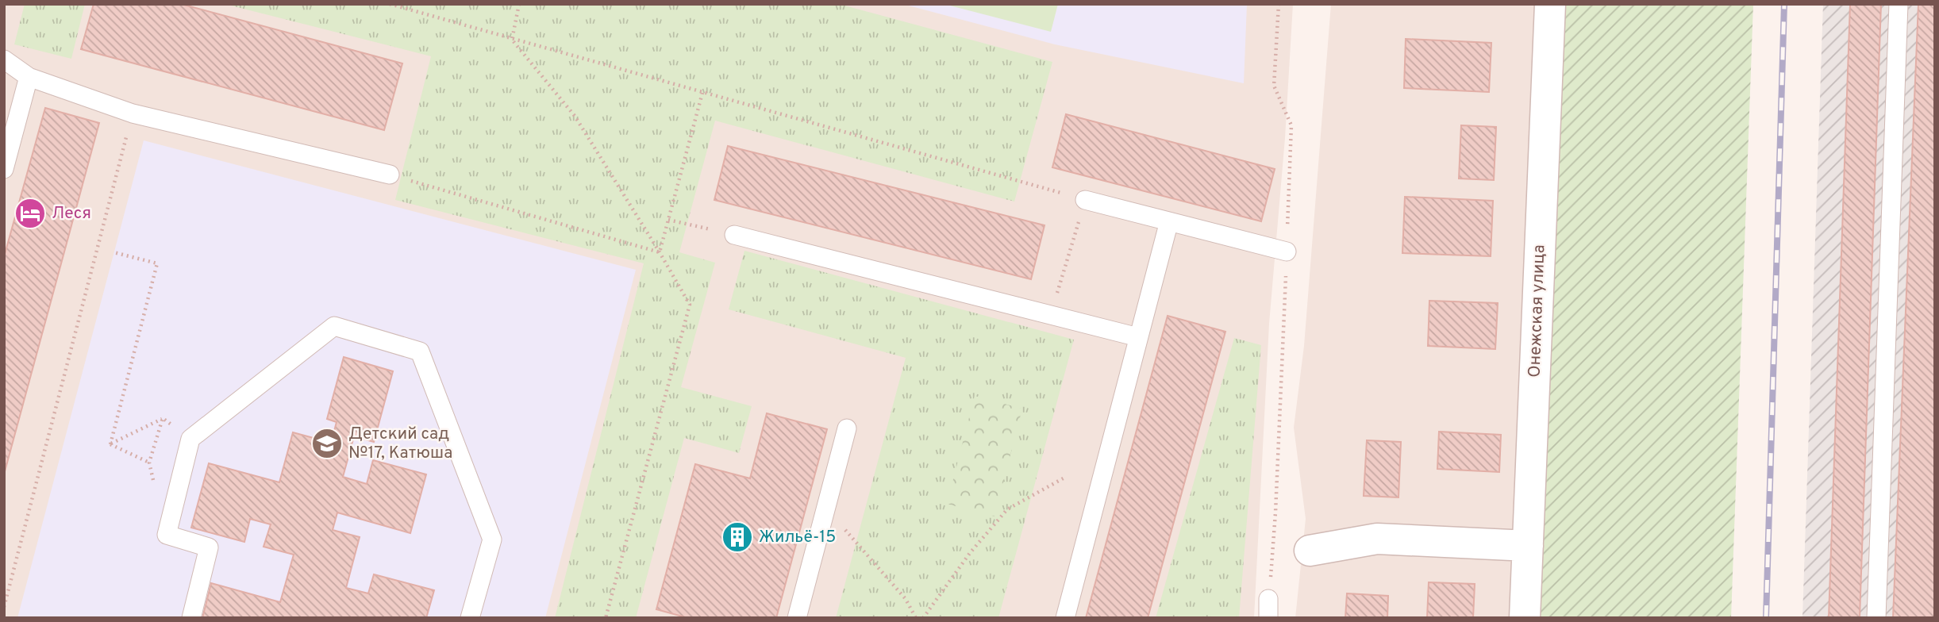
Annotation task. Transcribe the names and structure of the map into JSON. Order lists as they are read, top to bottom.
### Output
{
  "streets": {
    "street": ["Онежская улица"]
  },
  "places": {
    "hotel": ["Леся"],
    "school or university": ["Детский сад №17, Катюша"],
    "building": ["Жильё-15"]
  }
}
